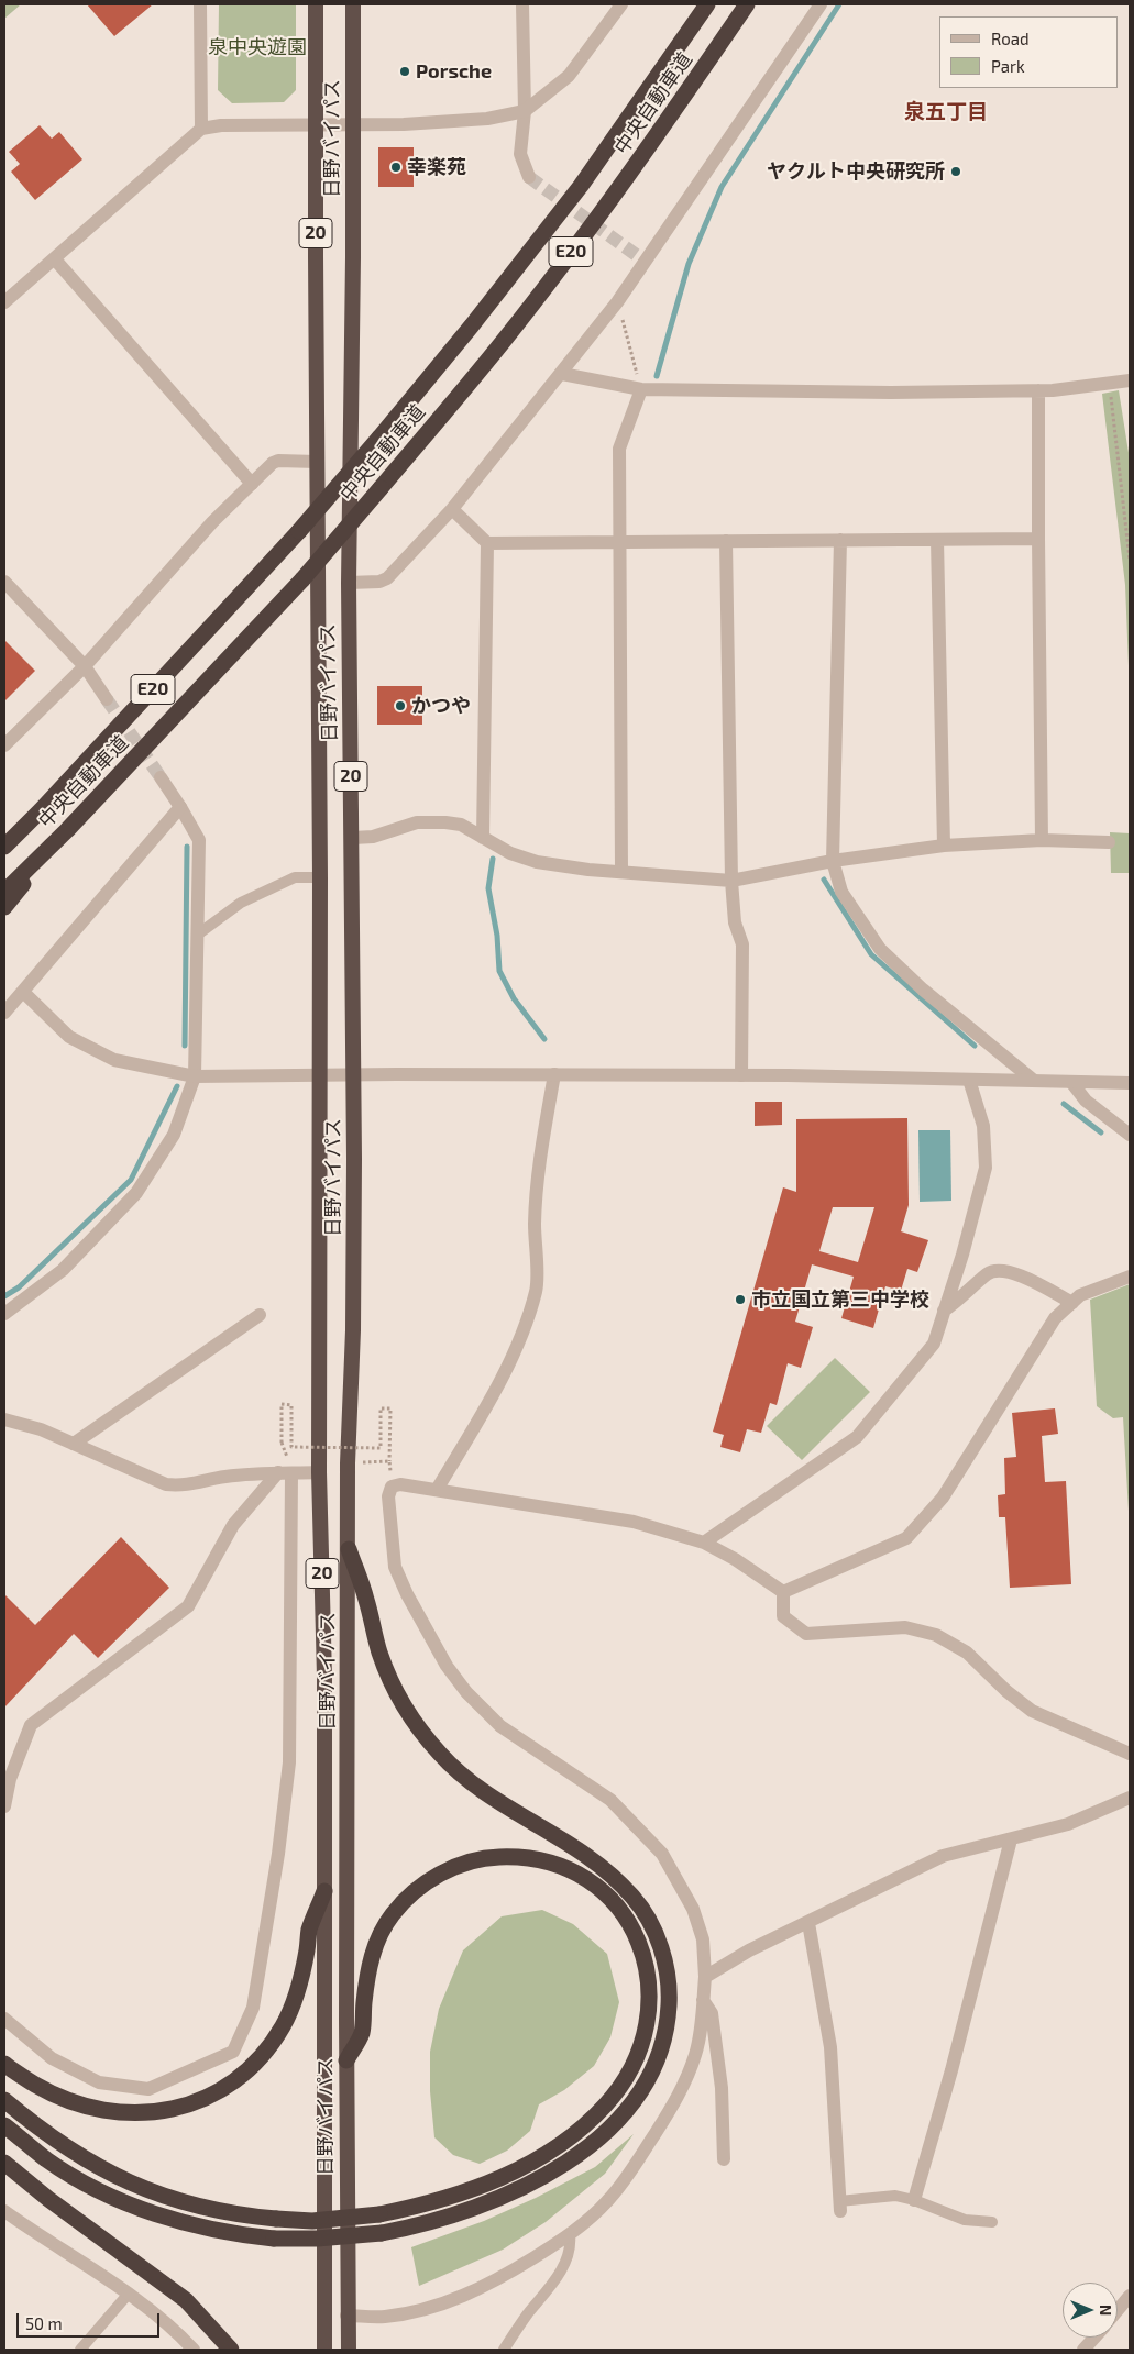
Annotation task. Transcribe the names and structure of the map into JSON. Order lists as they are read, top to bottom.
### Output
{
  "streets": {
    "highway": [
      "中央自動車道",
      "日野バイパス",
      "20",
      "E20"
    ]
  },
  "districts": ["泉五丁目"],
  "parks": ["泉中央遊園"],
  "places": [
    "Porsche",
    "幸楽苑",
    "ヤクルト中央研究所",
    "かつや",
    "市立国立第三中学校"
  ],
  "legend": ["Road", "Park"],
  "scale_bar": "50 m",
  "north": "right"
}
